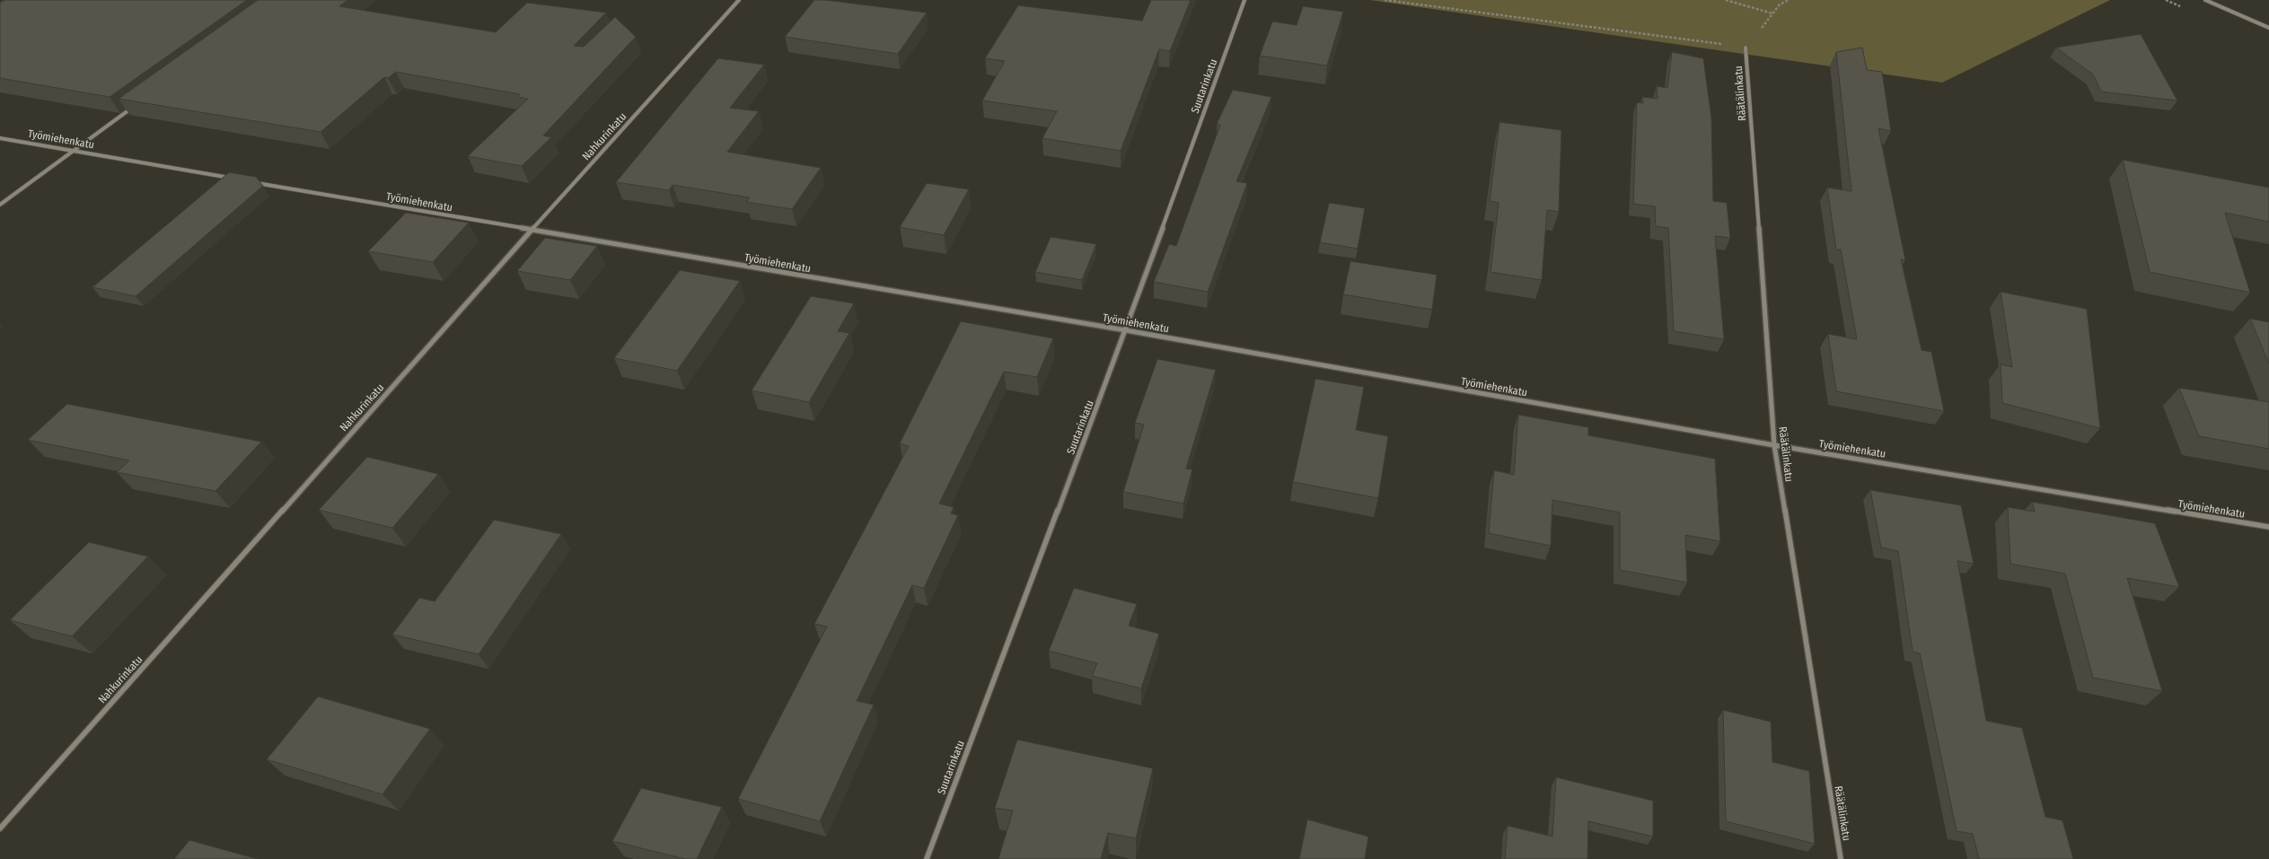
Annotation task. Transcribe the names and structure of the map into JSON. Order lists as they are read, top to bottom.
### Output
{
  "streets": {
    "street": [
      "Suutarinkatu",
      "Räätälinkatu",
      "Nahkurinkatu",
      "Työmiehenkatu"
    ]
  },
  "crossings": [
    ["Suutarinkatu", "Työmiehenkatu"],
    ["Räätälinkatu", "Työmiehenkatu"],
    ["Nahkurinkatu", "Työmiehenkatu"]
  ]
}
